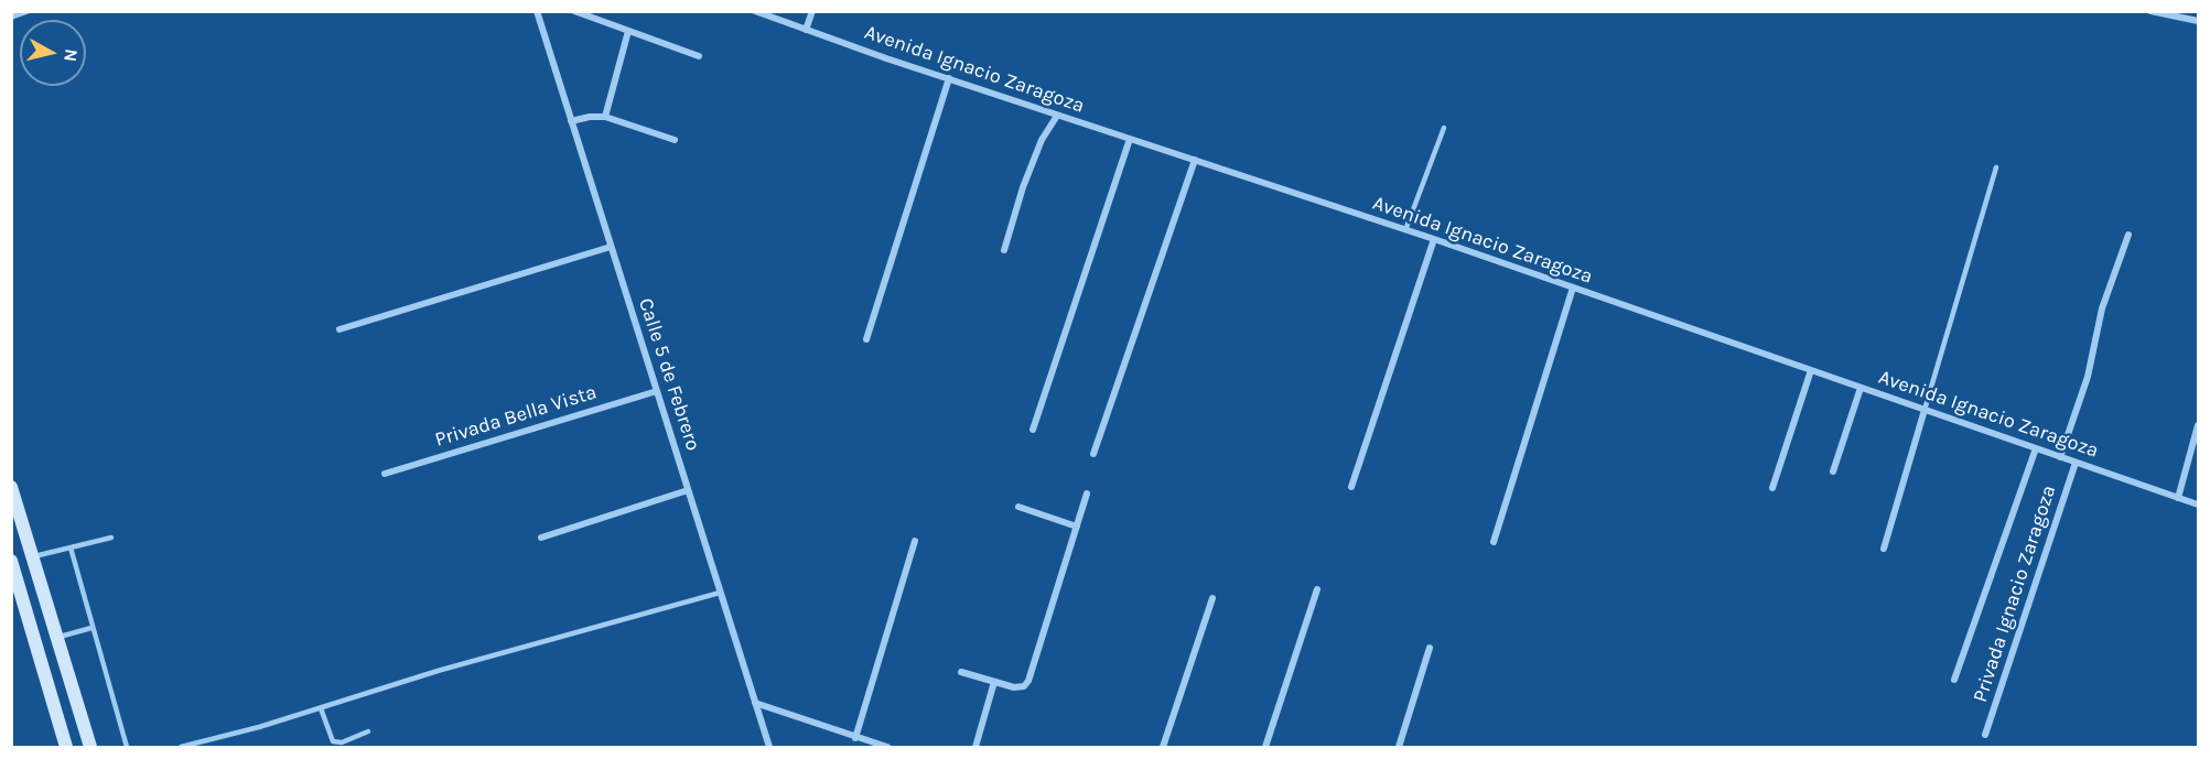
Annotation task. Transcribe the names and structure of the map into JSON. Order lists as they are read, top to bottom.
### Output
{
  "streets": {
    "street": [
      "Avenida Ignacio Zaragoza",
      "Calle 5 de Febrero",
      "Privada Bella Vista",
      "Privada Ignacio Zaragoza"
    ]
  },
  "crossings": [
    ["Avenida Ignacio Zaragoza", "Privada Ignacio Zaragoza"],
    ["Calle 5 de Febrero", "Privada Bella Vista"]
  ],
  "north": "right"
}
